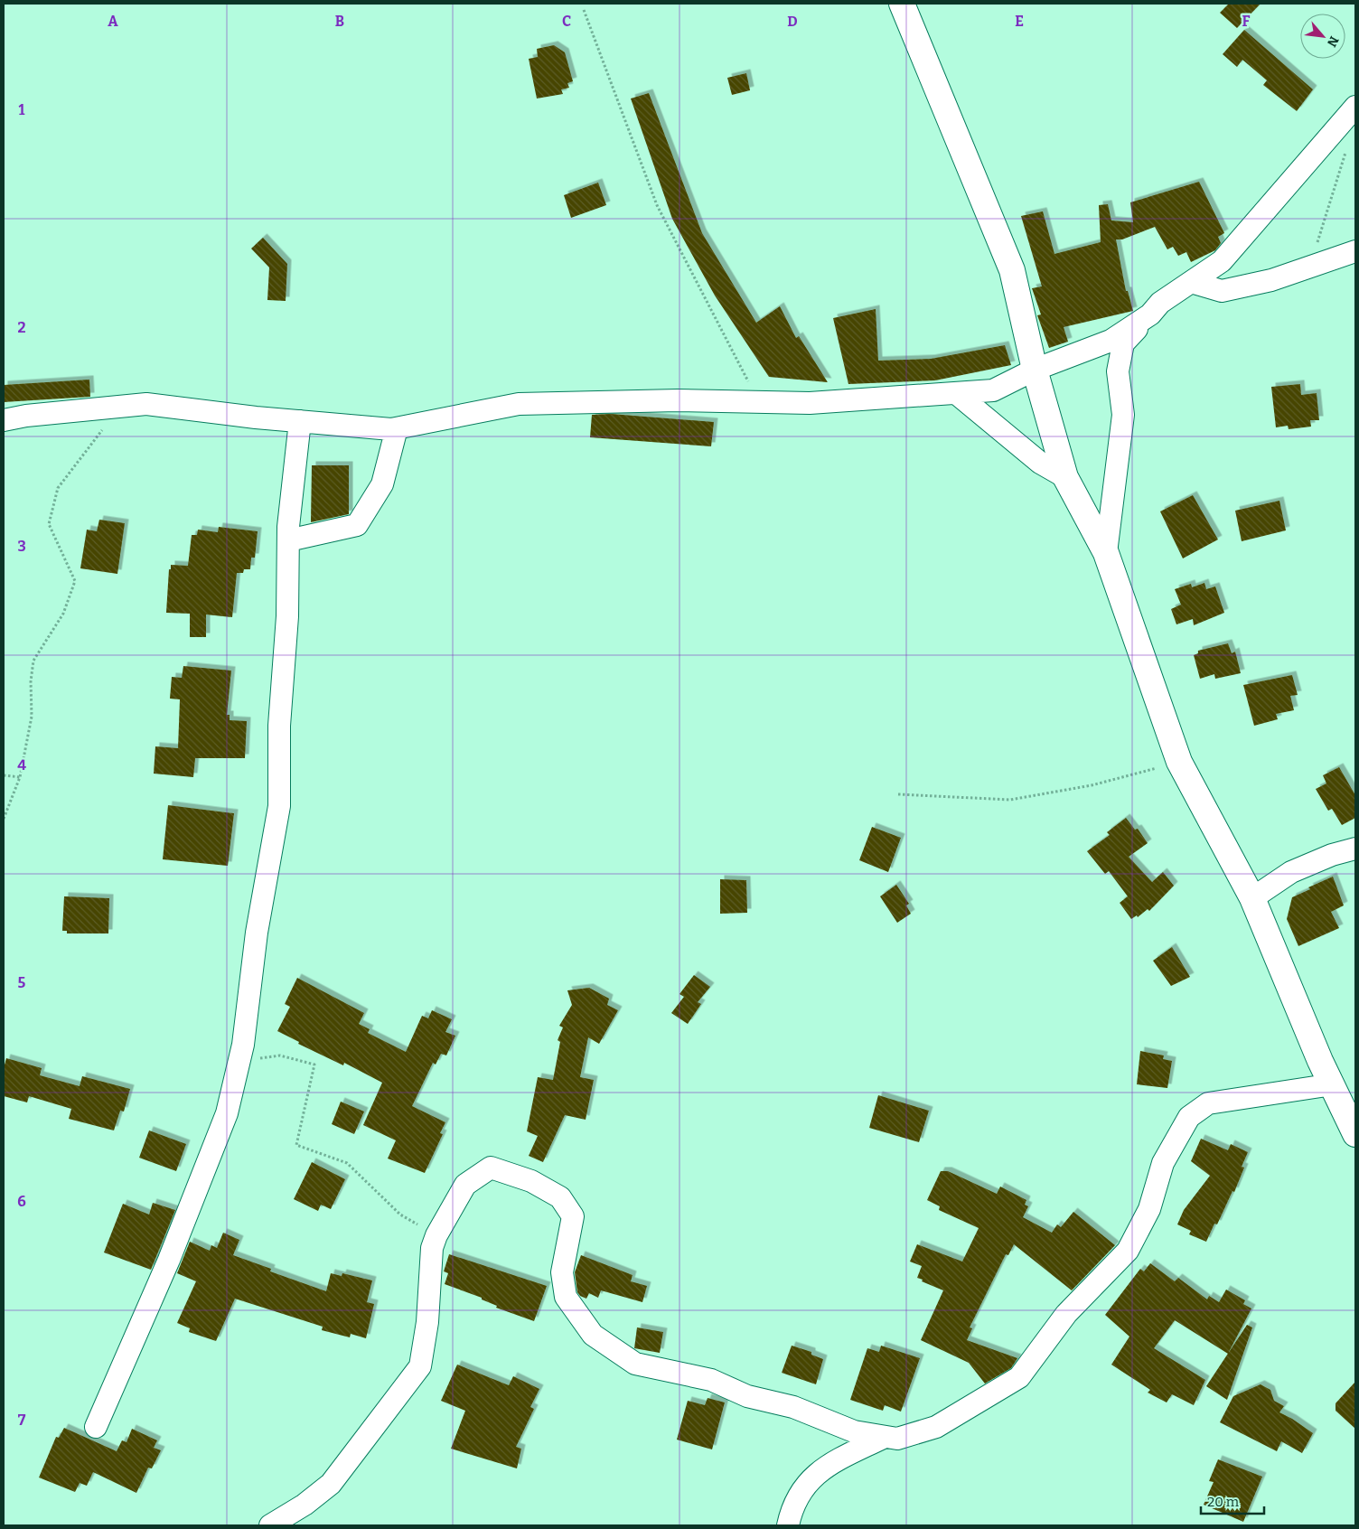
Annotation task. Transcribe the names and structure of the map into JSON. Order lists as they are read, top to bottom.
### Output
{
  "scale_bar": "20 m",
  "north": "bottom right",
  "grid": {
    "columns": [
      "A",
      "B",
      "C",
      "D",
      "E",
      "F"
    ],
    "rows": [
      "1",
      "2",
      "3",
      "4",
      "5",
      "6",
      "7"
    ]
  }
}
